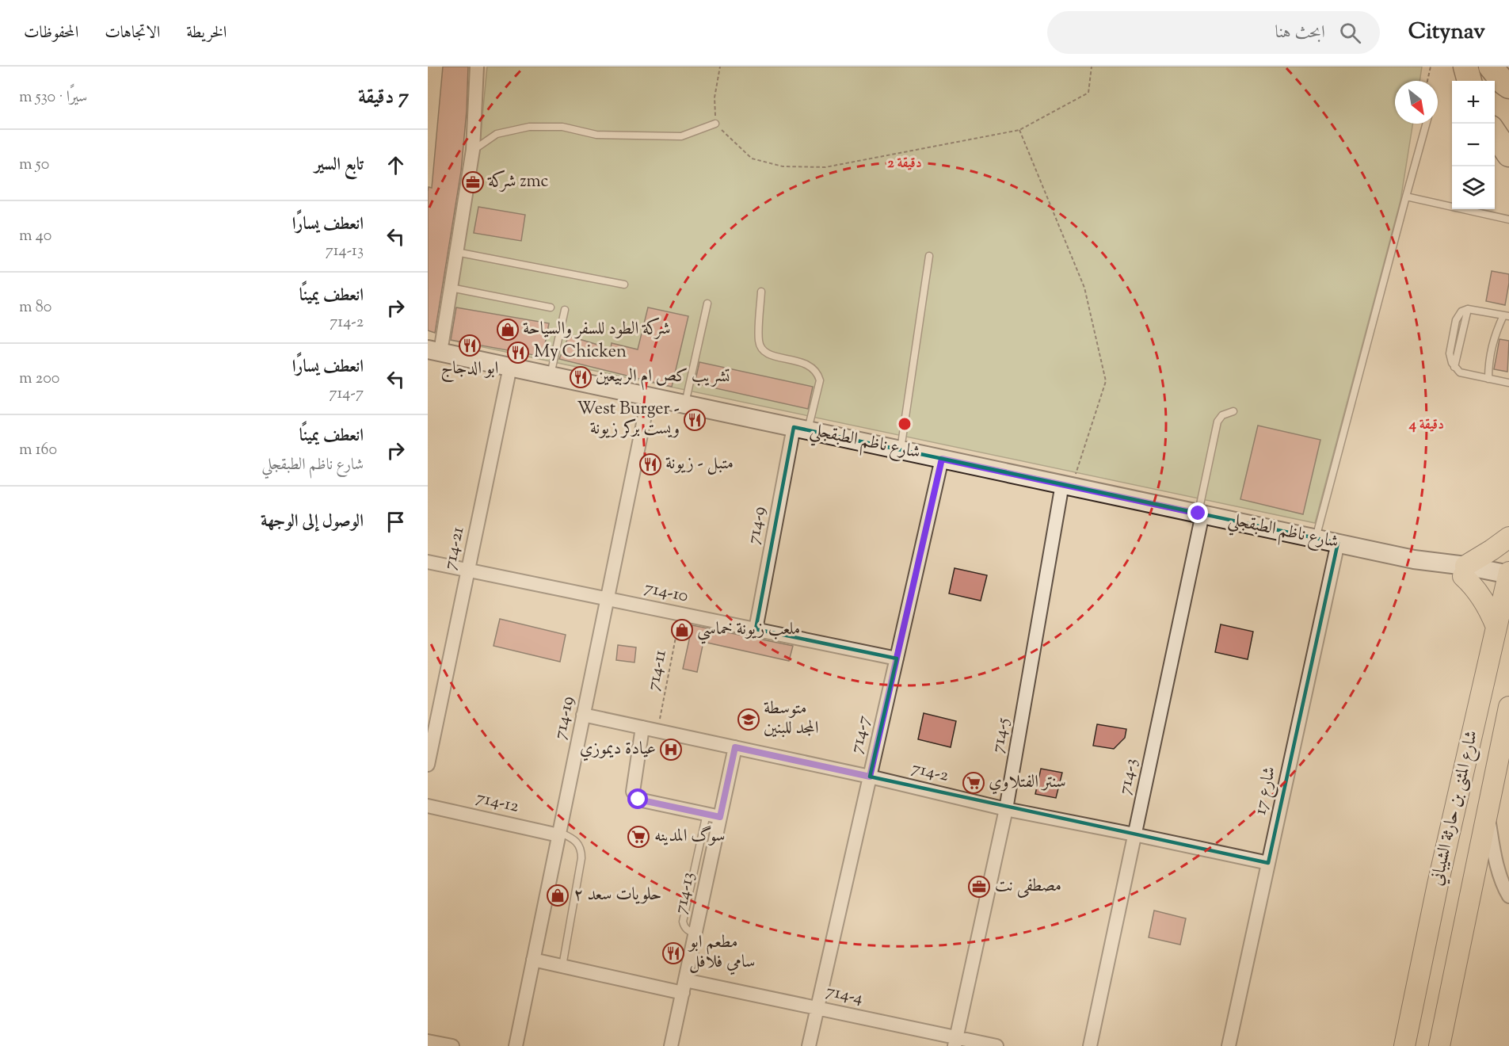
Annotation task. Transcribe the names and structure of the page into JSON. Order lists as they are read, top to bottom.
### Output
{
  "streets": {
    "main road": ["شارع ناظم الطبقجلي", "شارع المثنى بن حارثة الشيباني"],
    "street": [
      "714-9",
      "714-21",
      "714-10",
      "714-19",
      "714-7",
      "714-5",
      "714-2",
      "714-3",
      "شارع 17",
      "714-12",
      "714-13",
      "714-4"
    ],
    "path": ["714-11"]
  },
  "crossings": [
    ["شارع ناظم الطبقجلي", "714-9"],
    ["شارع ناظم الطبقجلي", "714-21"],
    ["شارع ناظم الطبقجلي", "714-19"],
    ["شارع ناظم الطبقجلي", "714-7"],
    ["شارع ناظم الطبقجلي", "714-5"],
    ["شارع ناظم الطبقجلي", "714-3"],
    ["شارع ناظم الطبقجلي", "شارع 17"],
    ["شارع ناظم الطبقجلي", "شارع المثنى بن حارثة الشيباني"],
    ["714-9", "714-10"],
    ["714-21", "714-10"],
    ["714-10", "714-11"],
    ["714-10", "714-19"],
    ["714-10", "714-7"],
    ["714-11", "714-2"],
    ["714-19", "714-2"],
    ["714-19", "714-12"],
    ["714-19", "714-4"],
    ["714-7", "714-2"],
    ["714-7", "714-4"],
    ["714-5", "714-2"],
    ["714-5", "714-4"],
    ["714-2", "714-3"],
    ["714-2", "شارع 17"],
    ["714-2", "714-13"],
    ["714-13", "714-4"]
  ],
  "places": {
    "office": ["شركة zmc", "مصطفى نت"],
    "shop": ["شركة الطود للسفر والسياحة", "ملعب زيونة خماسي", "حلويات سعد ٢"],
    "restaurant": [
      "ابو الدجاج",
      "My Chicken",
      "تشريب كص ام الربيعين",
      "West Burger - ويست بركر زيونة",
      "متبل - زيونة",
      "مطعم ابو سامي فلافل"
    ],
    "school or university": ["متوسطة المجد للبنين"],
    "hospital": ["عيادة ديموزي"],
    "supermarket": ["سنتر الفتلاوي", "سوگ المدينه"]
  },
  "north": "bottom right",
  "page": {
    "header": "Citynav",
    "search": "ابحث هنا",
    "nav": ["الخريطة", "الاتجاهات", "المحفوظات"],
    "heading": ["7 دقيقة", "سيرًا · 530 m"],
    "map_buttons": ["+", "−"],
    "list": [
      ["تابع السير", "50 m"],
      ["انعطف يسارًا", "714-13", "40 m"],
      ["انعطف يمينًا", "714-2", "80 m"],
      ["انعطف يسارًا", "714-7", "200 m"],
      ["انعطف يمينًا", "شارع ناظم الطبقجلي", "160 m"],
      "الوصول إلى الوجهة"
    ]
  },
  "rings": ["2 دقيقة", "4 دقيقة"]
}
